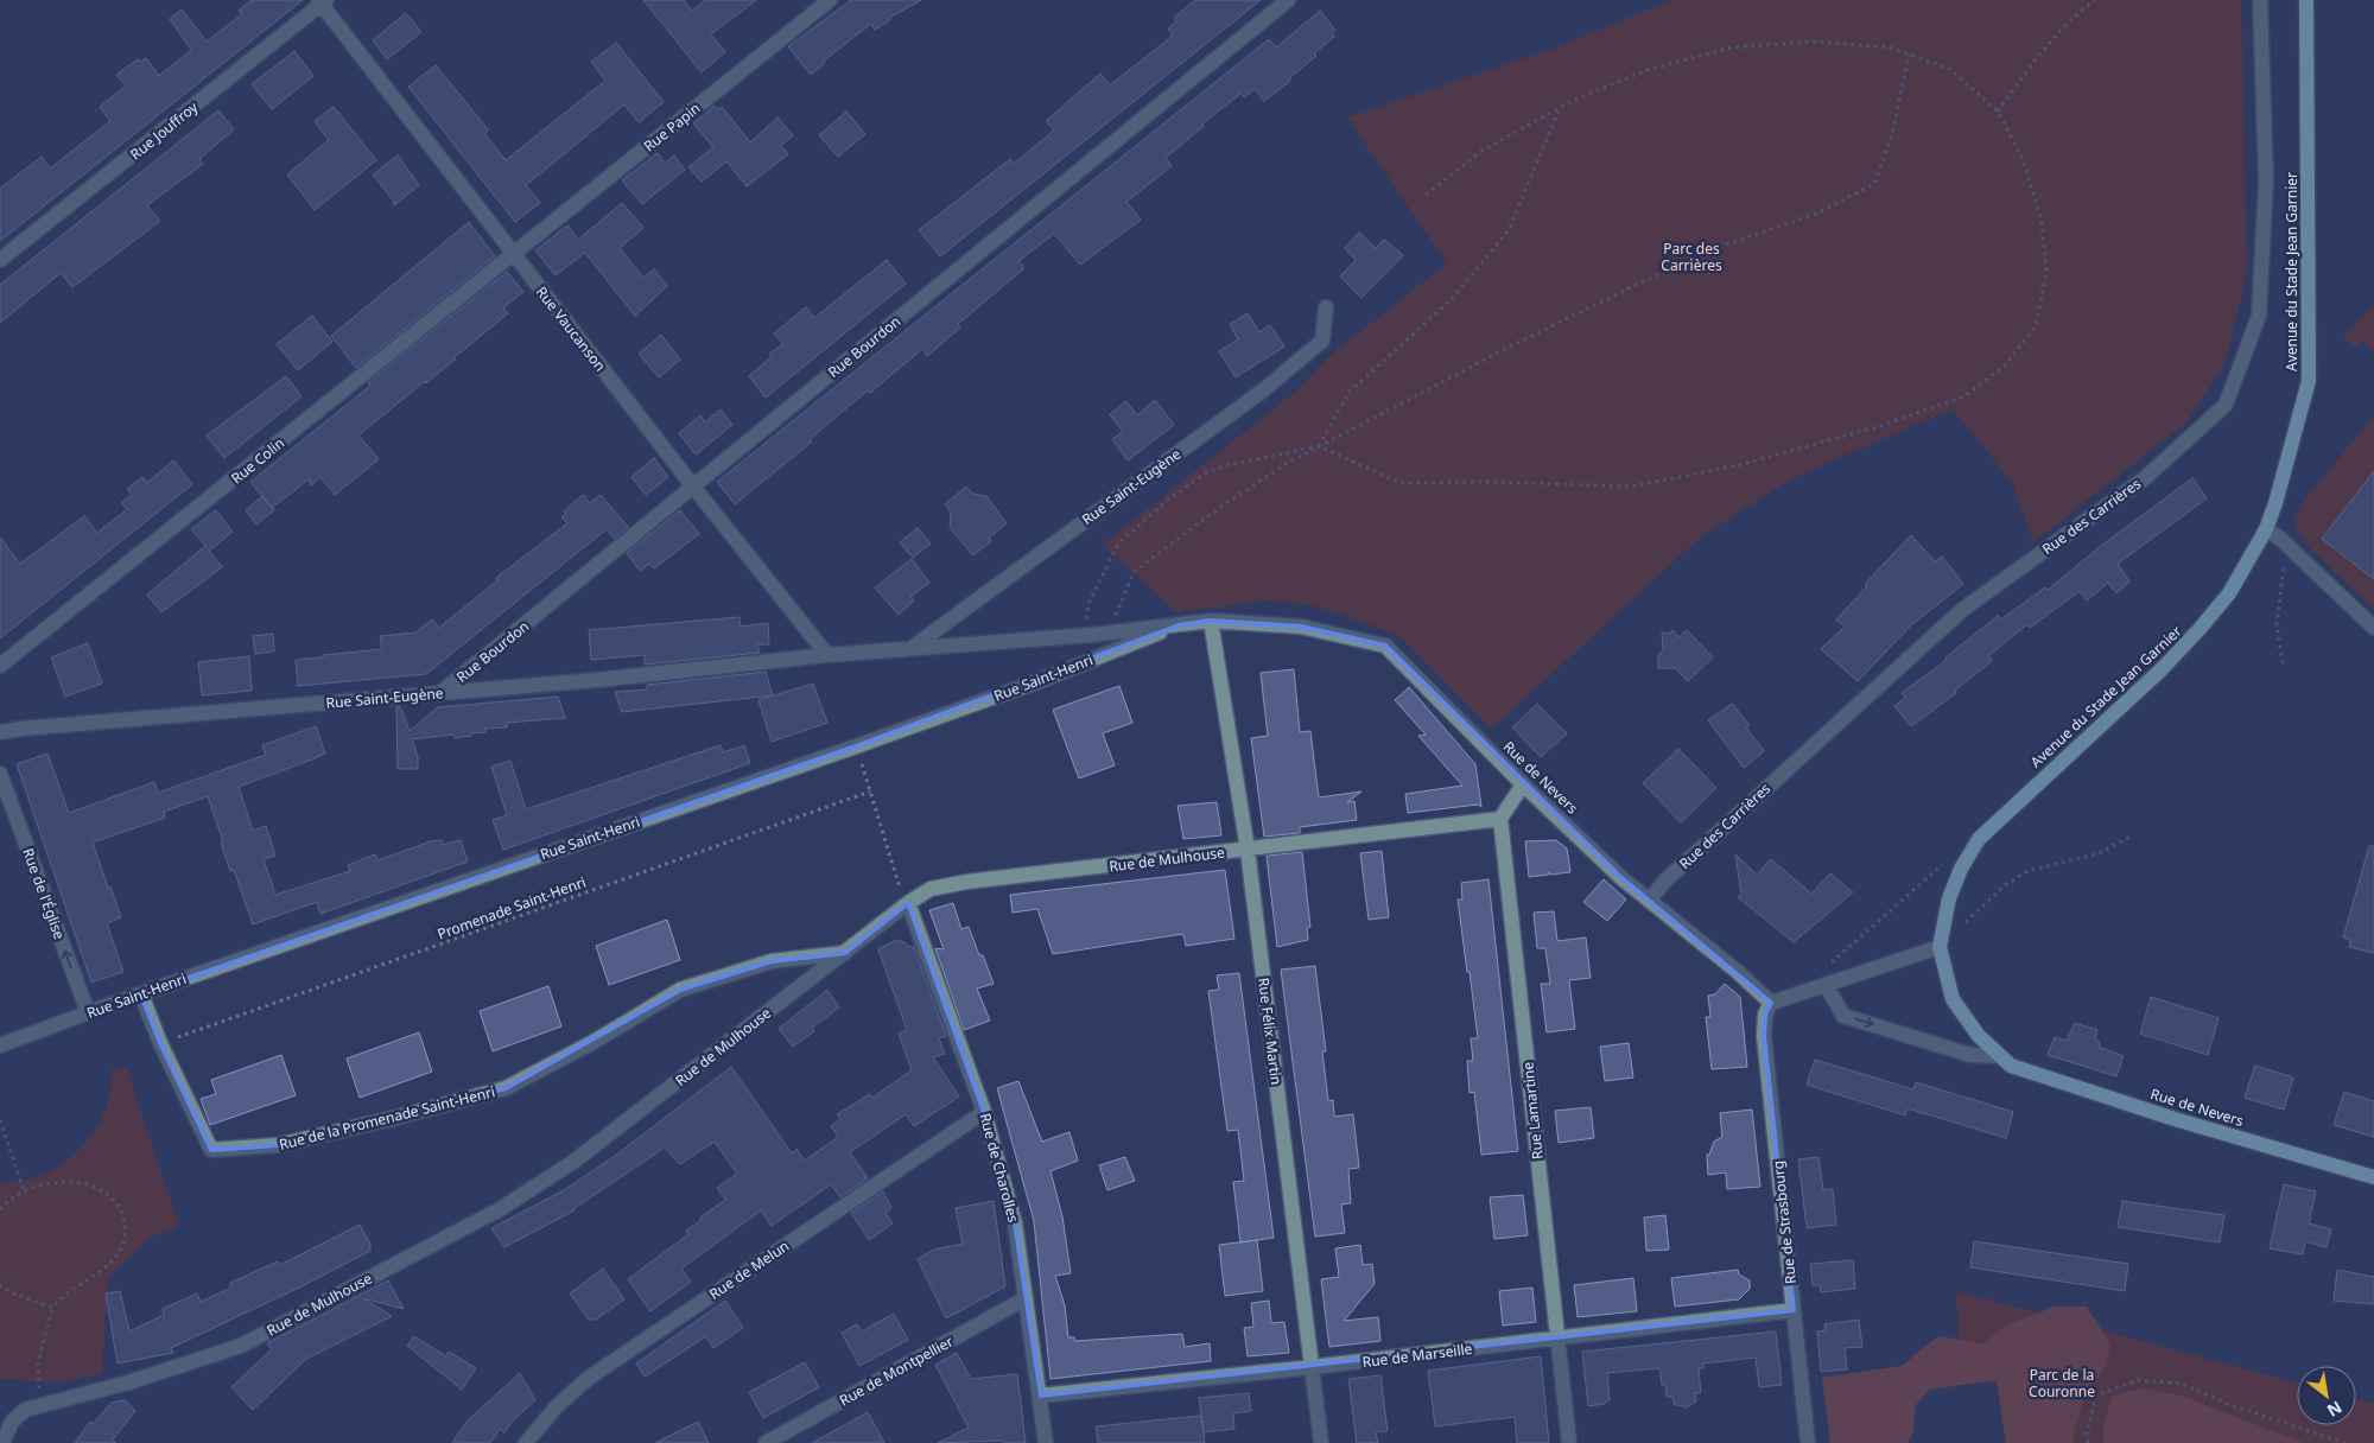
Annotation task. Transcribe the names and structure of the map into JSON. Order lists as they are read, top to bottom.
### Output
{
  "streets": {
    "main road": ["Avenue du Stade Jean Garnier", "Rue de Nevers"],
    "street": [
      "Rue Papin",
      "Rue Jouffroy",
      "Rue Vaucanson",
      "Rue Bourdon",
      "Rue Colin",
      "Rue Saint-Eugène",
      "Rue des Carrières",
      "Rue Saint-Henri",
      "Rue de Mulhouse",
      "Rue de l'Église",
      "Rue Félix Martin",
      "Rue Lamartine",
      "Rue de la Promenade Saint-Henri",
      "Rue de Charolles",
      "Rue de Strasbourg",
      "Rue de Melun",
      "Rue de Marseille",
      "Rue de Montpellier"
    ],
    "path": ["Promenade Saint-Henri"]
  },
  "crossings": [
    ["Rue Papin", "Rue Vaucanson"],
    ["Rue Papin", "Rue Colin"],
    ["Rue Jouffroy", "Rue Vaucanson"],
    ["Avenue du Stade Jean Garnier", "Rue de Nevers"],
    ["Rue Vaucanson", "Rue Bourdon"],
    ["Rue Vaucanson", "Rue Colin"],
    ["Rue Vaucanson", "Rue Saint-Eugène"],
    ["Rue Bourdon", "Rue Saint-Eugène"],
    ["Rue Saint-Eugène", "Rue Saint-Henri"],
    ["Rue Saint-Eugène", "Rue de Nevers"],
    ["Rue Saint-Eugène", "Rue Félix Martin"],
    ["Rue des Carrières", "Rue de Nevers"],
    ["Rue Saint-Henri", "Rue de l'Église"],
    ["Rue Saint-Henri", "Rue de la Promenade Saint-Henri"],
    ["Rue de Nevers", "Rue Félix Martin"],
    ["Rue de Nevers", "Rue de Strasbourg"],
    ["Rue de Mulhouse", "Rue Félix Martin"],
    ["Rue de Mulhouse", "Rue Lamartine"],
    ["Rue de Mulhouse", "Rue de la Promenade Saint-Henri"],
    ["Rue de Mulhouse", "Rue de Charolles"],
    ["Promenade Saint-Henri", "Rue de la Promenade Saint-Henri"],
    ["Rue Félix Martin", "Rue de Marseille"],
    ["Rue Lamartine", "Rue de Marseille"],
    ["Rue de Charolles", "Rue de Melun"],
    ["Rue de Charolles", "Rue de Marseille"],
    ["Rue de Charolles", "Rue de Montpellier"],
    ["Rue de Strasbourg", "Rue de Marseille"]
  ],
  "one_way": ["Rue de l'Église"],
  "parks": ["Parc des Carrières", "Parc de la Couronne"],
  "north": "bottom right"
}
